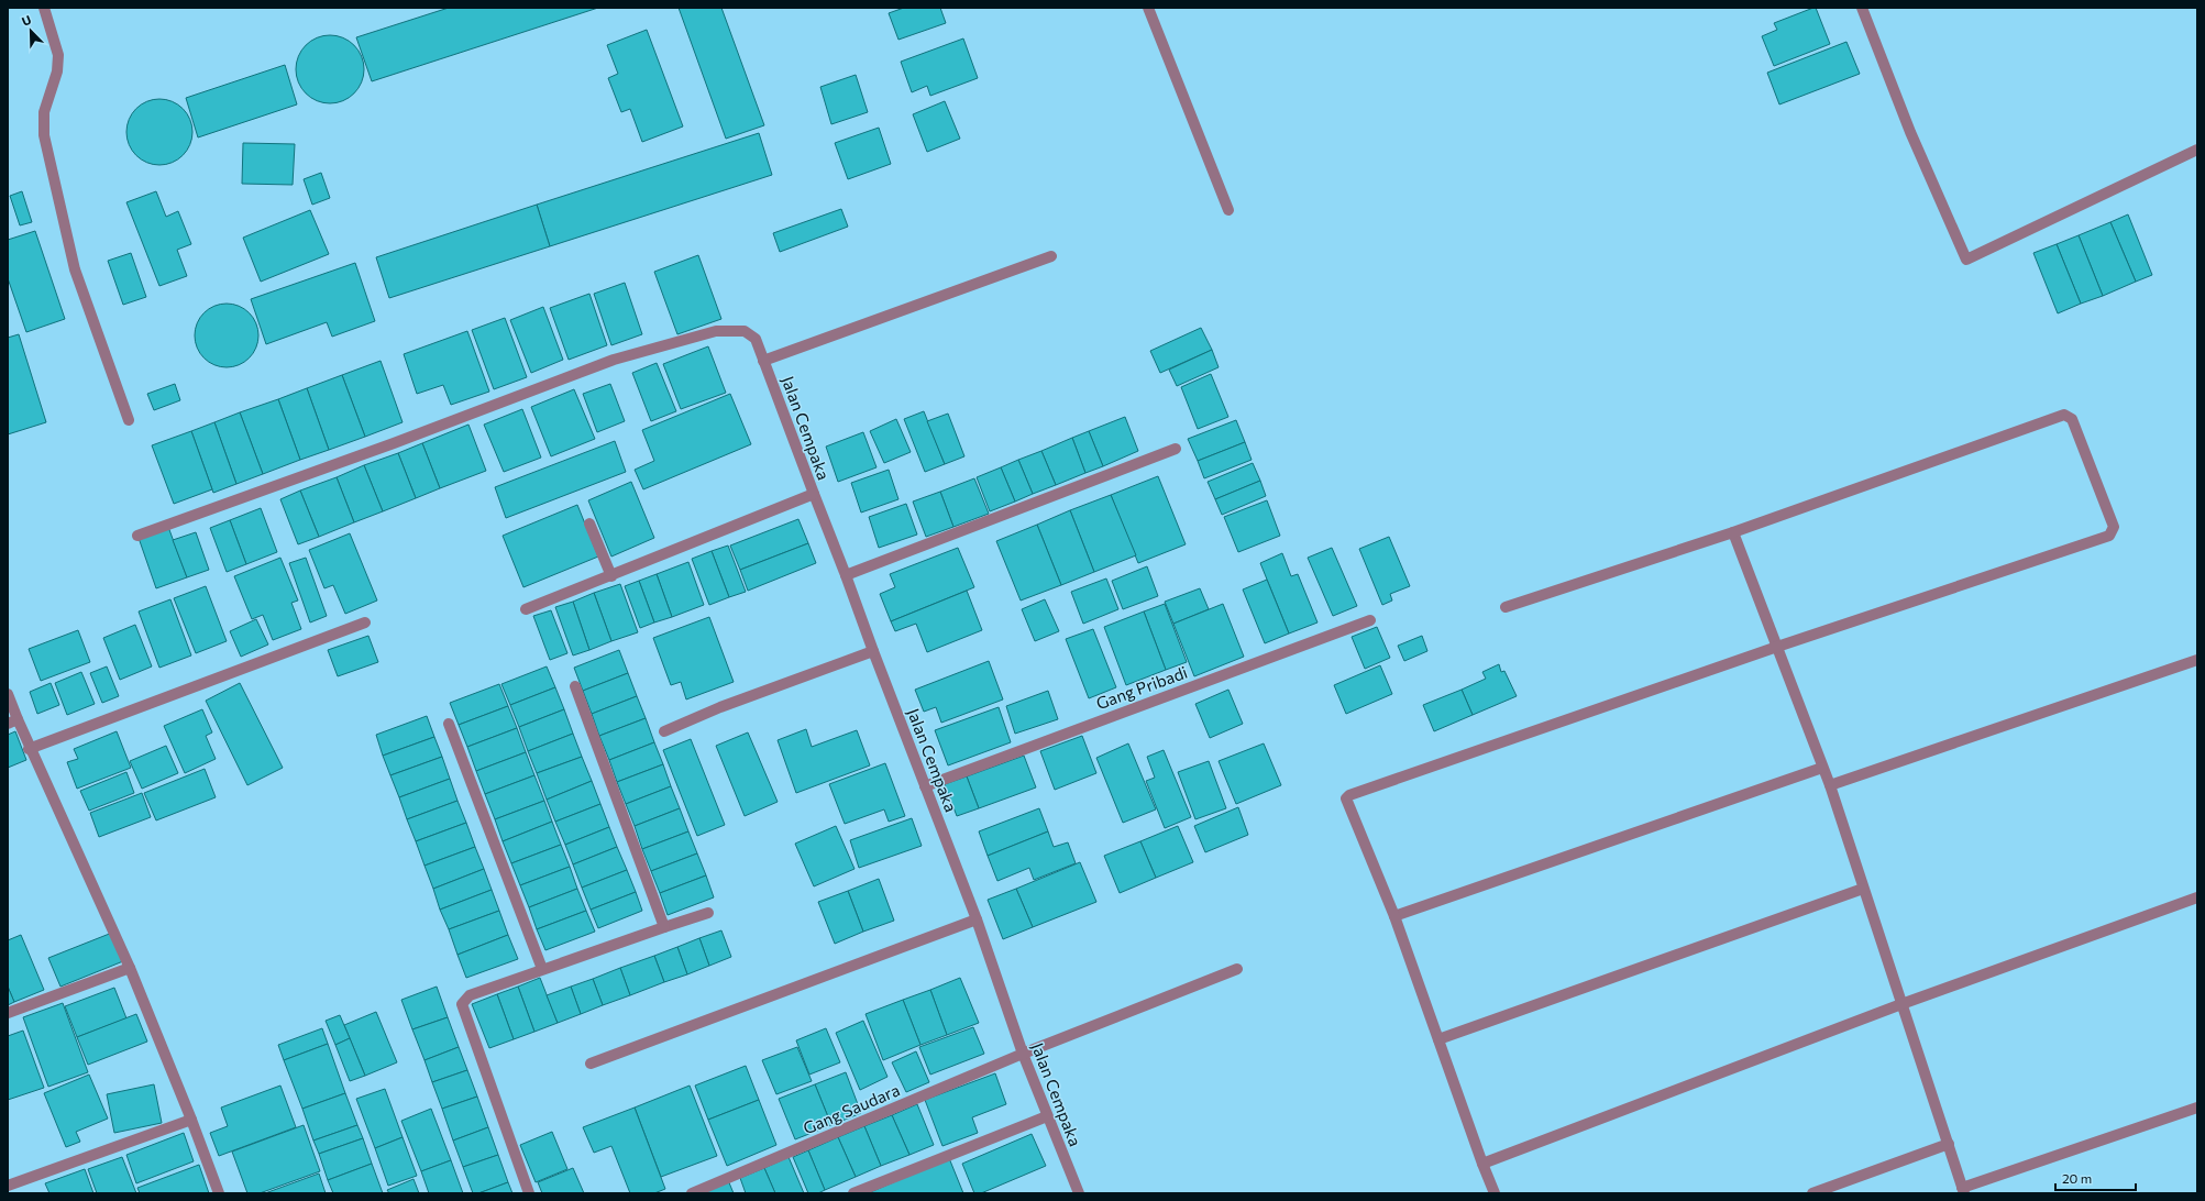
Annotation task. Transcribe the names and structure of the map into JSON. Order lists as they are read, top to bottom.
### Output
{
  "streets": {
    "street": ["Jalan Cempaka", "Gang Pribadi", "Gang Saudara"]
  },
  "crossings": [
    ["Jalan Cempaka", "Gang Pribadi"],
    ["Jalan Cempaka", "Gang Saudara"]
  ],
  "scale_bar": "20 m",
  "north": "top left"
}
